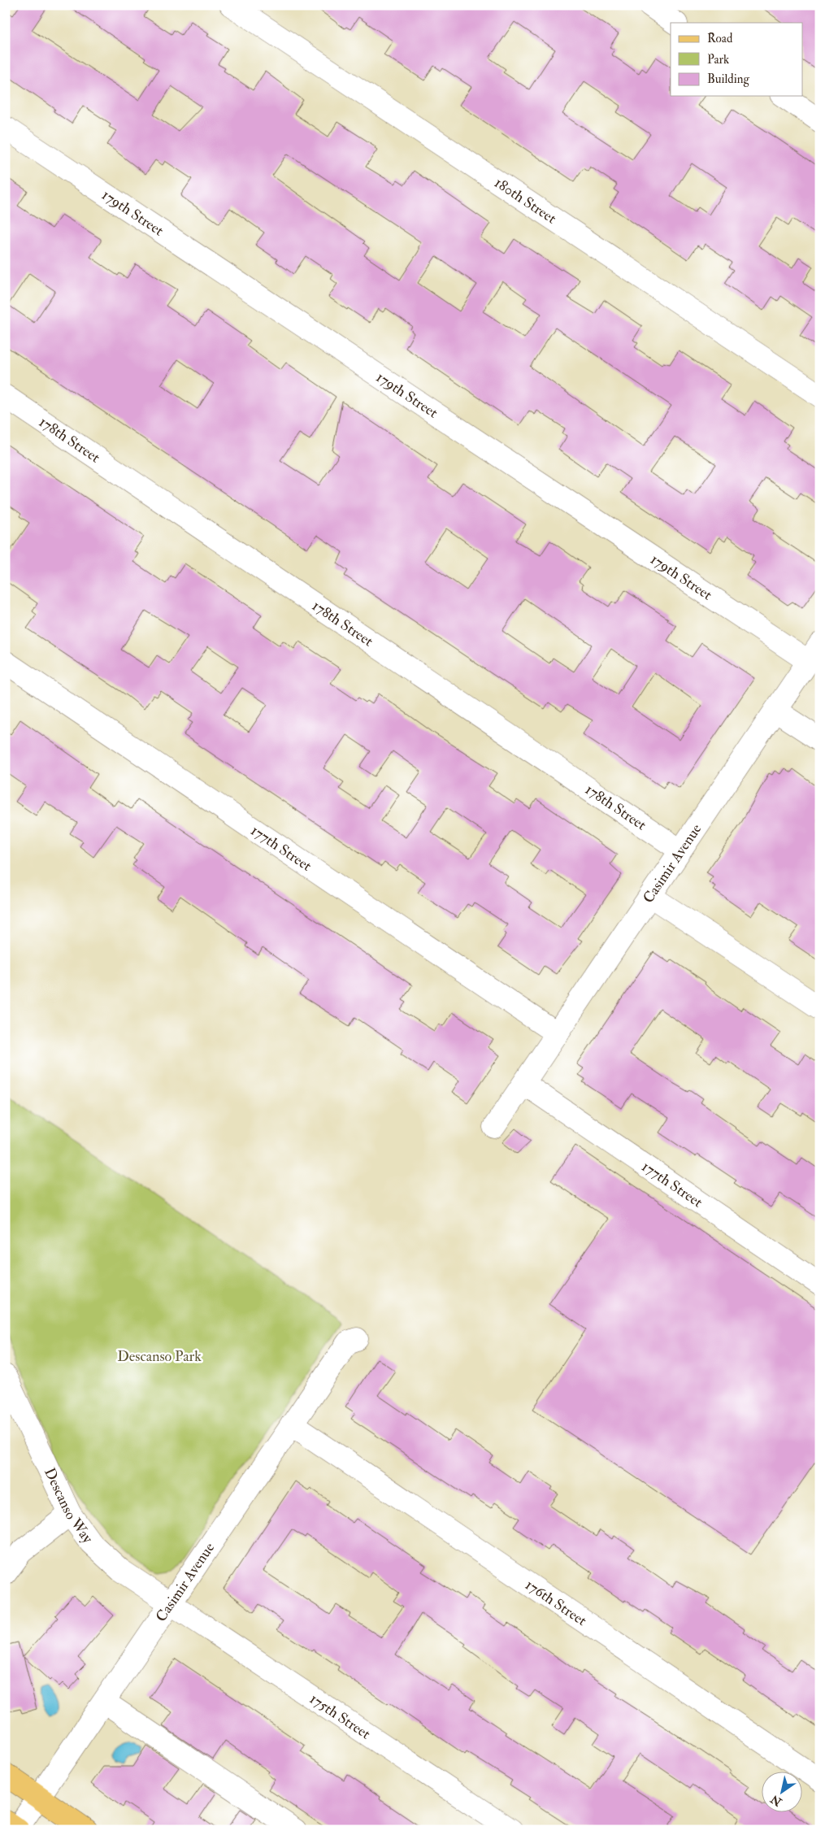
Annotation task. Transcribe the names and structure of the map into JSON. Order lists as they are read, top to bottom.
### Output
{
  "streets": {
    "street": [
      "180th Street",
      "179th Street",
      "178th Street",
      "177th Street",
      "Casimir Avenue",
      "Descanso Way",
      "176th Street",
      "175th Street"
    ]
  },
  "crossings": [
    ["179th Street", "Casimir Avenue"],
    ["178th Street", "Casimir Avenue"],
    ["177th Street", "Casimir Avenue"],
    ["Casimir Avenue", "Descanso Way"],
    ["Casimir Avenue", "176th Street"],
    ["Casimir Avenue", "175th Street"],
    ["Descanso Way", "175th Street"]
  ],
  "parks": ["Descanso Park"],
  "legend": ["Road", "Park", "Building"],
  "north": "bottom left"
}
